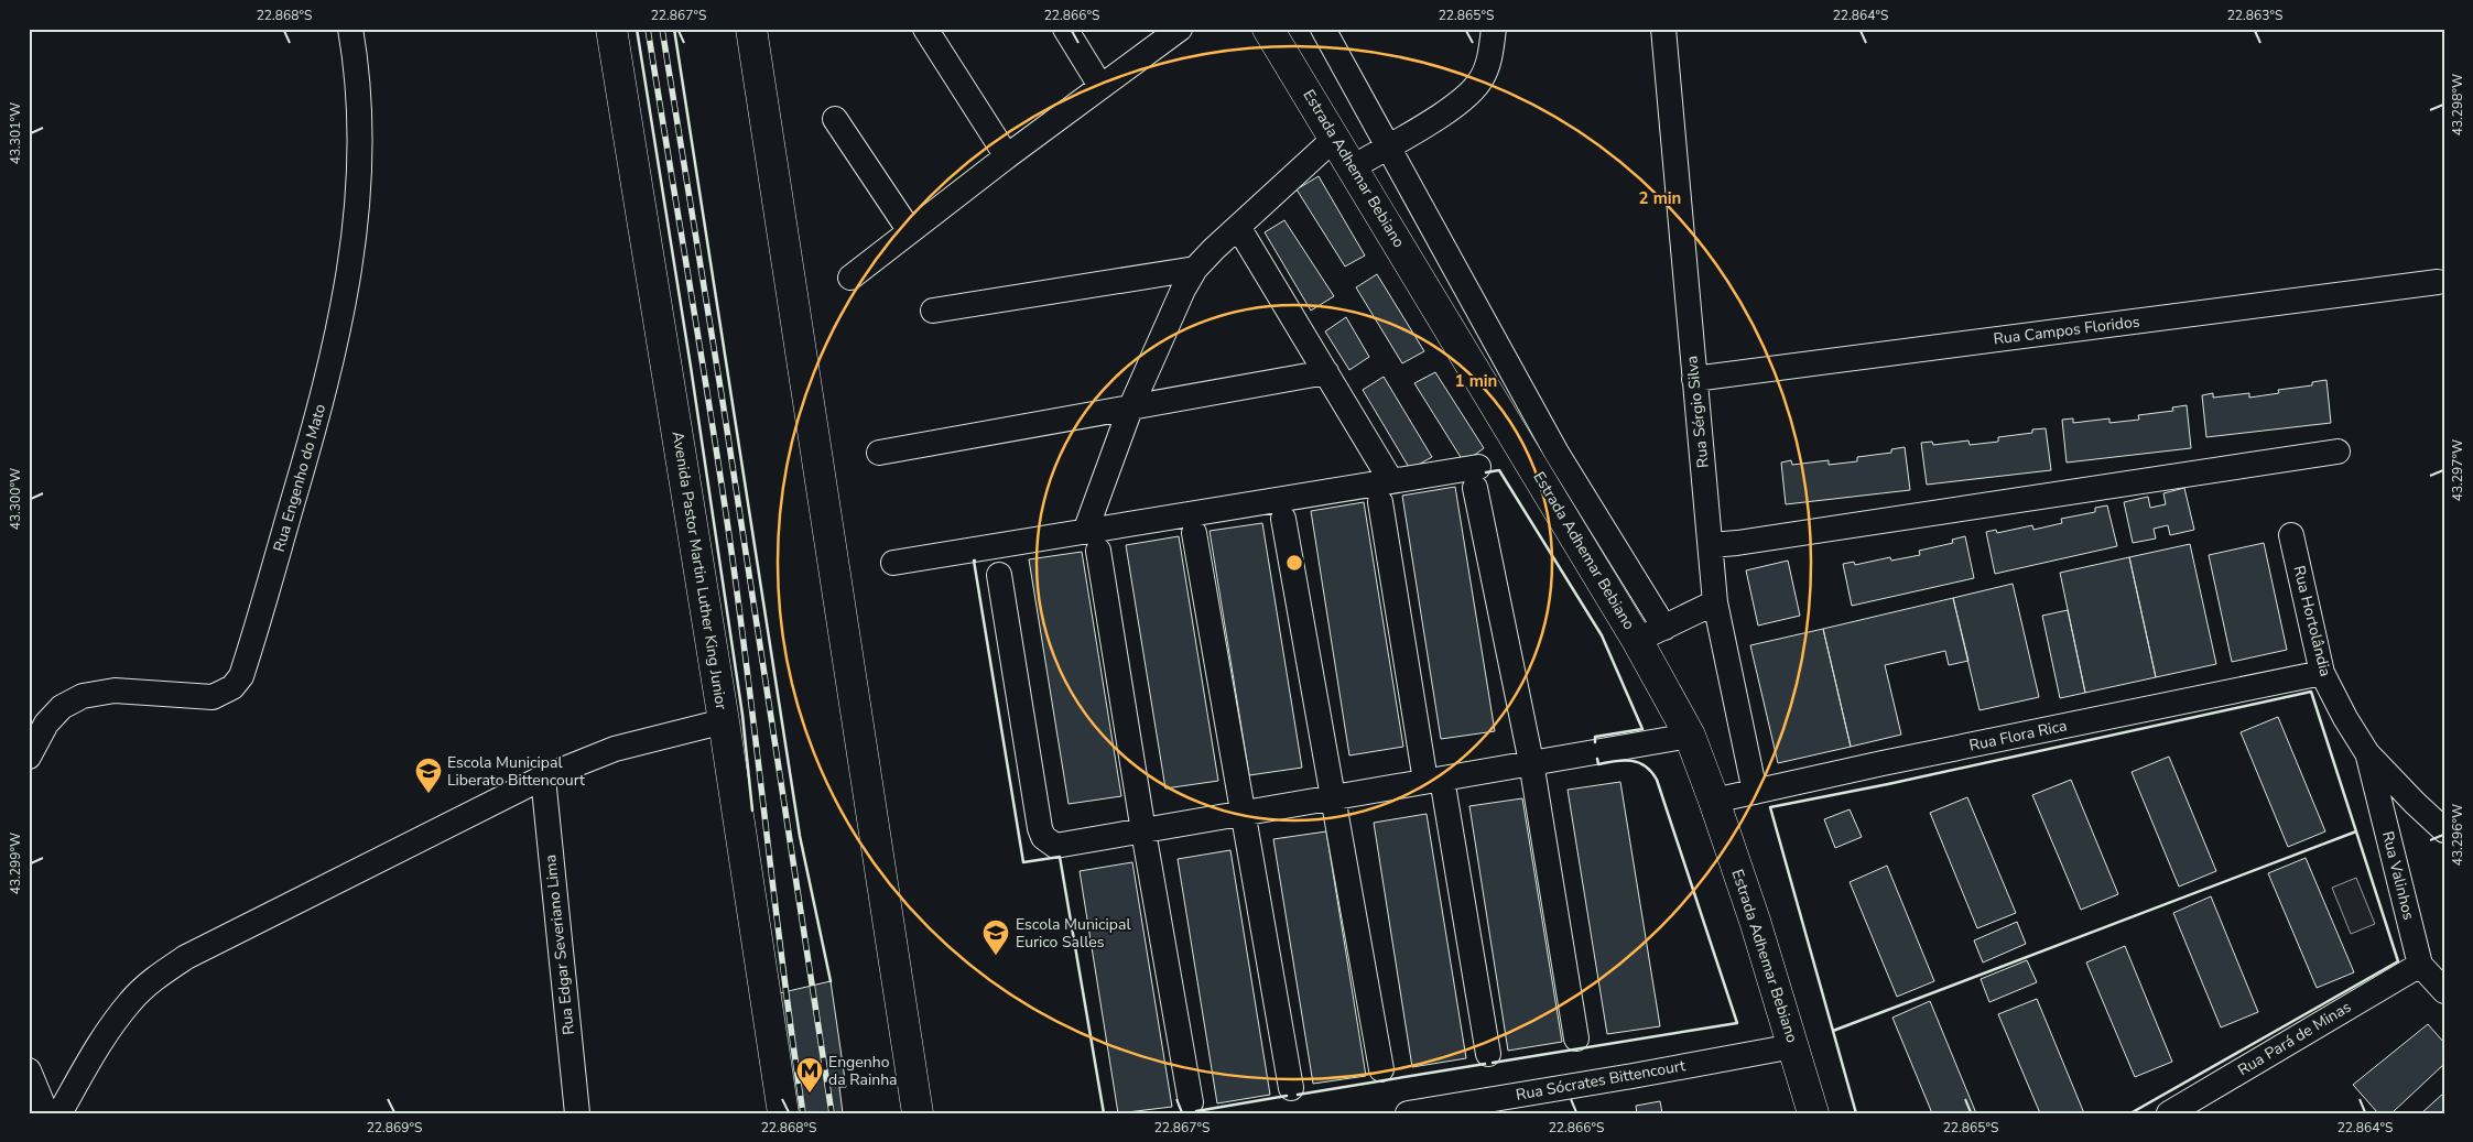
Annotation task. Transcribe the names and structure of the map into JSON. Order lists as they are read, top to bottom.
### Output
{
  "streets": {
    "main road": ["Estrada Adhemar Bebiano", "Avenida Pastor Martin Luther King Junior"],
    "street": [
      "Rua Campos Floridos",
      "Rua Sérgio Silva",
      "Rua Engenho do Mato",
      "Rua Hortolândia",
      "Rua Flora Rica",
      "Rua Valinhos",
      "Rua Edgar Severiano Lima",
      "Rua Pará de Minas",
      "Rua Sócrates Bittencourt"
    ]
  },
  "crossings": [
    ["Estrada Adhemar Bebiano", "Rua Flora Rica"],
    ["Estrada Adhemar Bebiano", "Rua Sócrates Bittencourt"],
    ["Rua Campos Floridos", "Rua Sérgio Silva"],
    ["Rua Sérgio Silva", "Rua Flora Rica"],
    ["Rua Hortolândia", "Rua Flora Rica"],
    ["Rua Hortolândia", "Rua Valinhos"],
    ["Rua Valinhos", "Rua Pará de Minas"]
  ],
  "places": {
    "school or university": ["Escola Municipal Liberato Bittencourt", "Escola Municipal Eurico Salles"],
    "metro station": ["Engenho da Rainha"]
  },
  "coordinates": [
    "22.868°S",
    "22.867°S",
    "22.866°S",
    "22.865°S",
    "22.864°S",
    "22.863°S",
    "43.298°W",
    "43.301°W",
    "43.297°W",
    "43.300°W",
    "43.296°W",
    "43.299°W",
    "22.869°S"
  ],
  "rings": ["2 min", "1 min"]
}
